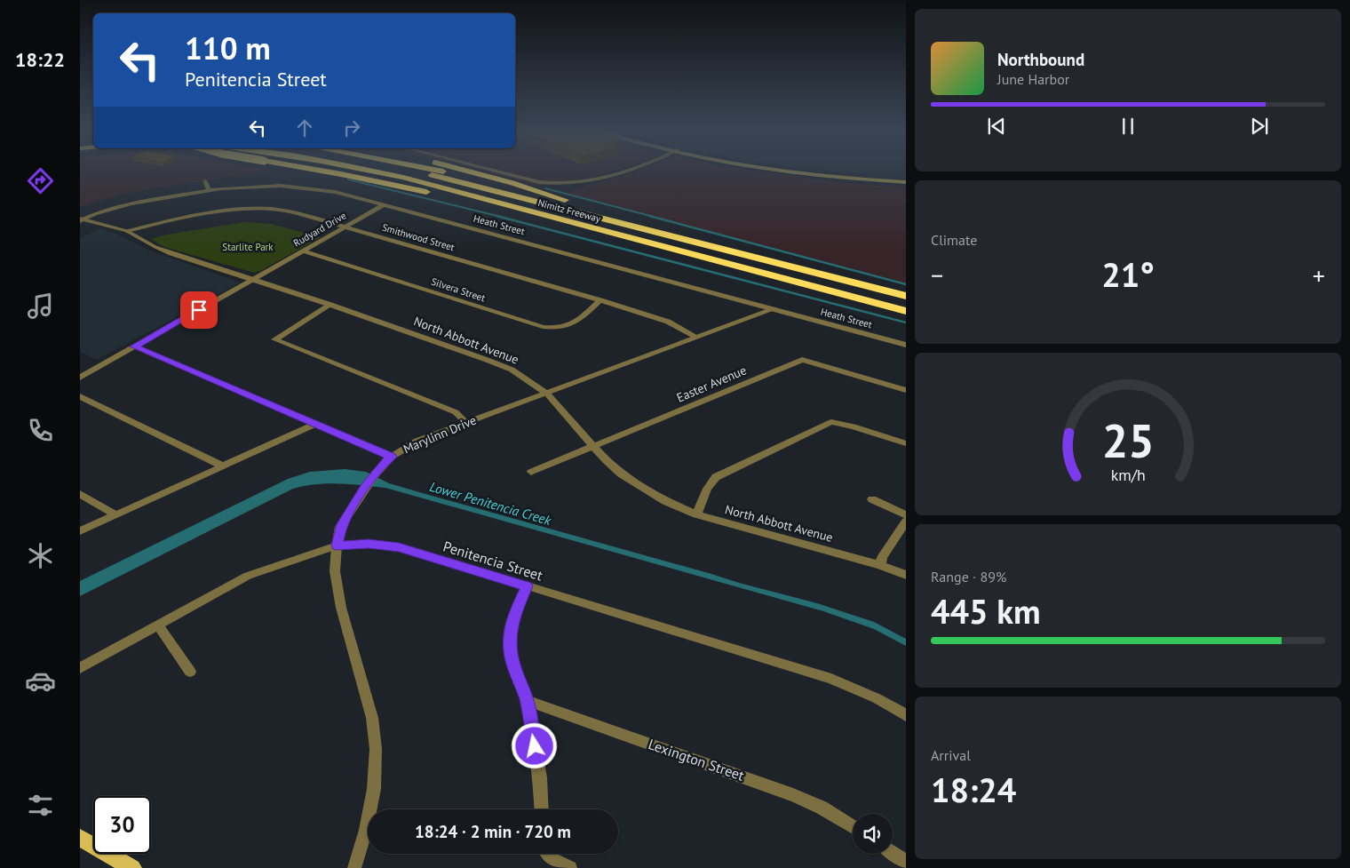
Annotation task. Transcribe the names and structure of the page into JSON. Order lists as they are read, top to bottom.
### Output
{
  "streets": {
    "highway": ["Nimitz Freeway"],
    "street": [
      "Heath Street",
      "Rudyard Drive",
      "Smithwood Street",
      "Silvera Street",
      "North Abbott Avenue",
      "Easter Avenue",
      "Marylinn Drive",
      "Penitencia Street",
      "Lexington Street"
    ]
  },
  "crossings": [
    ["Heath Street", "Rudyard Drive"],
    ["Heath Street", "North Abbott Avenue"],
    ["Heath Street", "Marylinn Drive"],
    ["Rudyard Drive", "Smithwood Street"],
    ["Rudyard Drive", "Silvera Street"],
    ["Rudyard Drive", "North Abbott Avenue"],
    ["Smithwood Street", "Silvera Street"],
    ["Smithwood Street", "North Abbott Avenue"],
    ["Smithwood Street", "Marylinn Drive"],
    ["North Abbott Avenue", "Easter Avenue"],
    ["North Abbott Avenue", "Marylinn Drive"],
    ["Marylinn Drive", "Penitencia Street"]
  ],
  "water": ["Lower Penitencia Creek"],
  "parks": ["Starlite Park"],
  "page": {
    "tabs": "18:22",
    "turn": ["110 m", "Penitencia Street"],
    "song": ["Northbound", "June Harbor"],
    "tile": [
      "Climate",
      ["Range · 89%", "445 km"],
      ["Arrival", "18:24"]
    ],
    "heat": ["−", "21°", "+"],
    "limit": "30",
    "trip": "18:24 · 2 min · 720 m",
    "gauge": ["25", "km/h"]
  }
}
